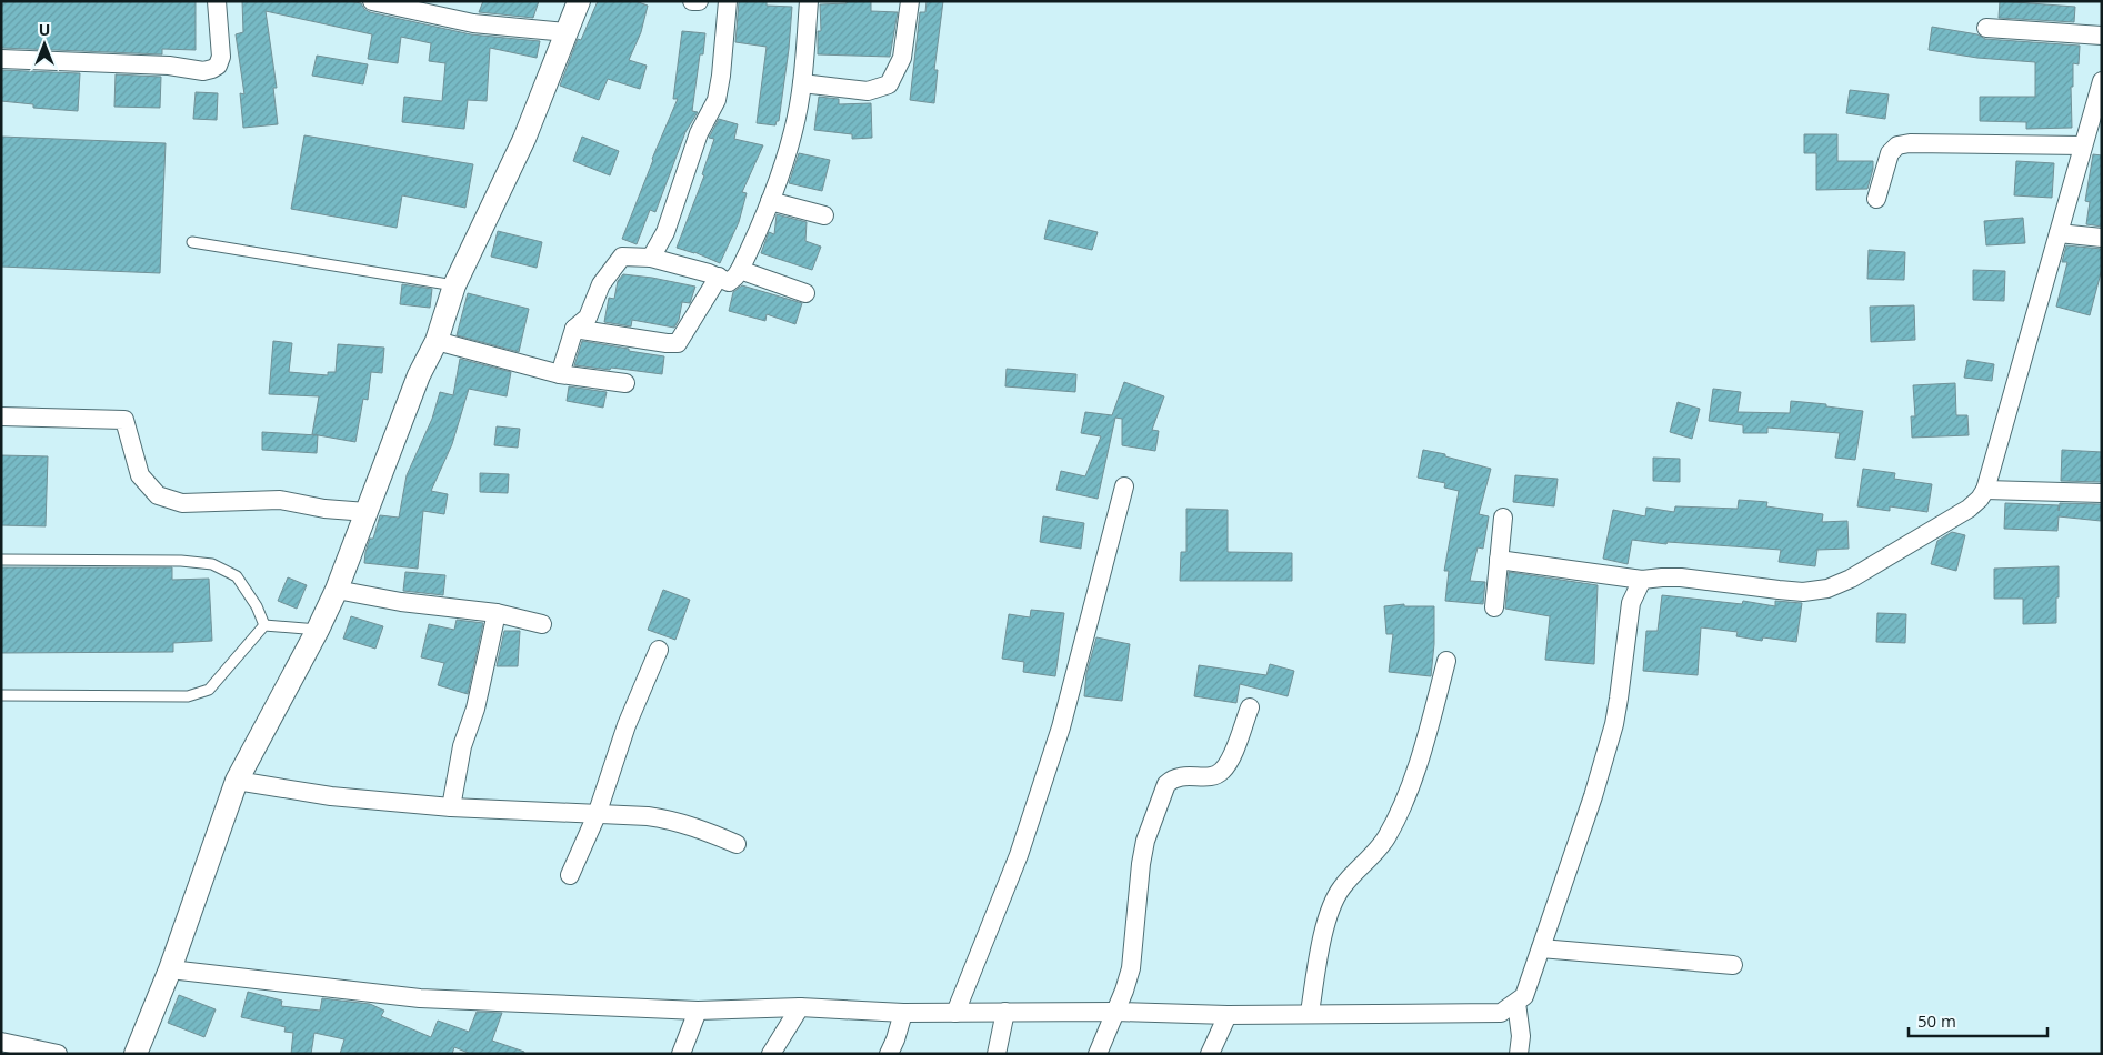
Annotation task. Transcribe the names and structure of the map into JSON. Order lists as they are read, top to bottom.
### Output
{
  "scale_bar": "50 m",
  "north": "top"
}
